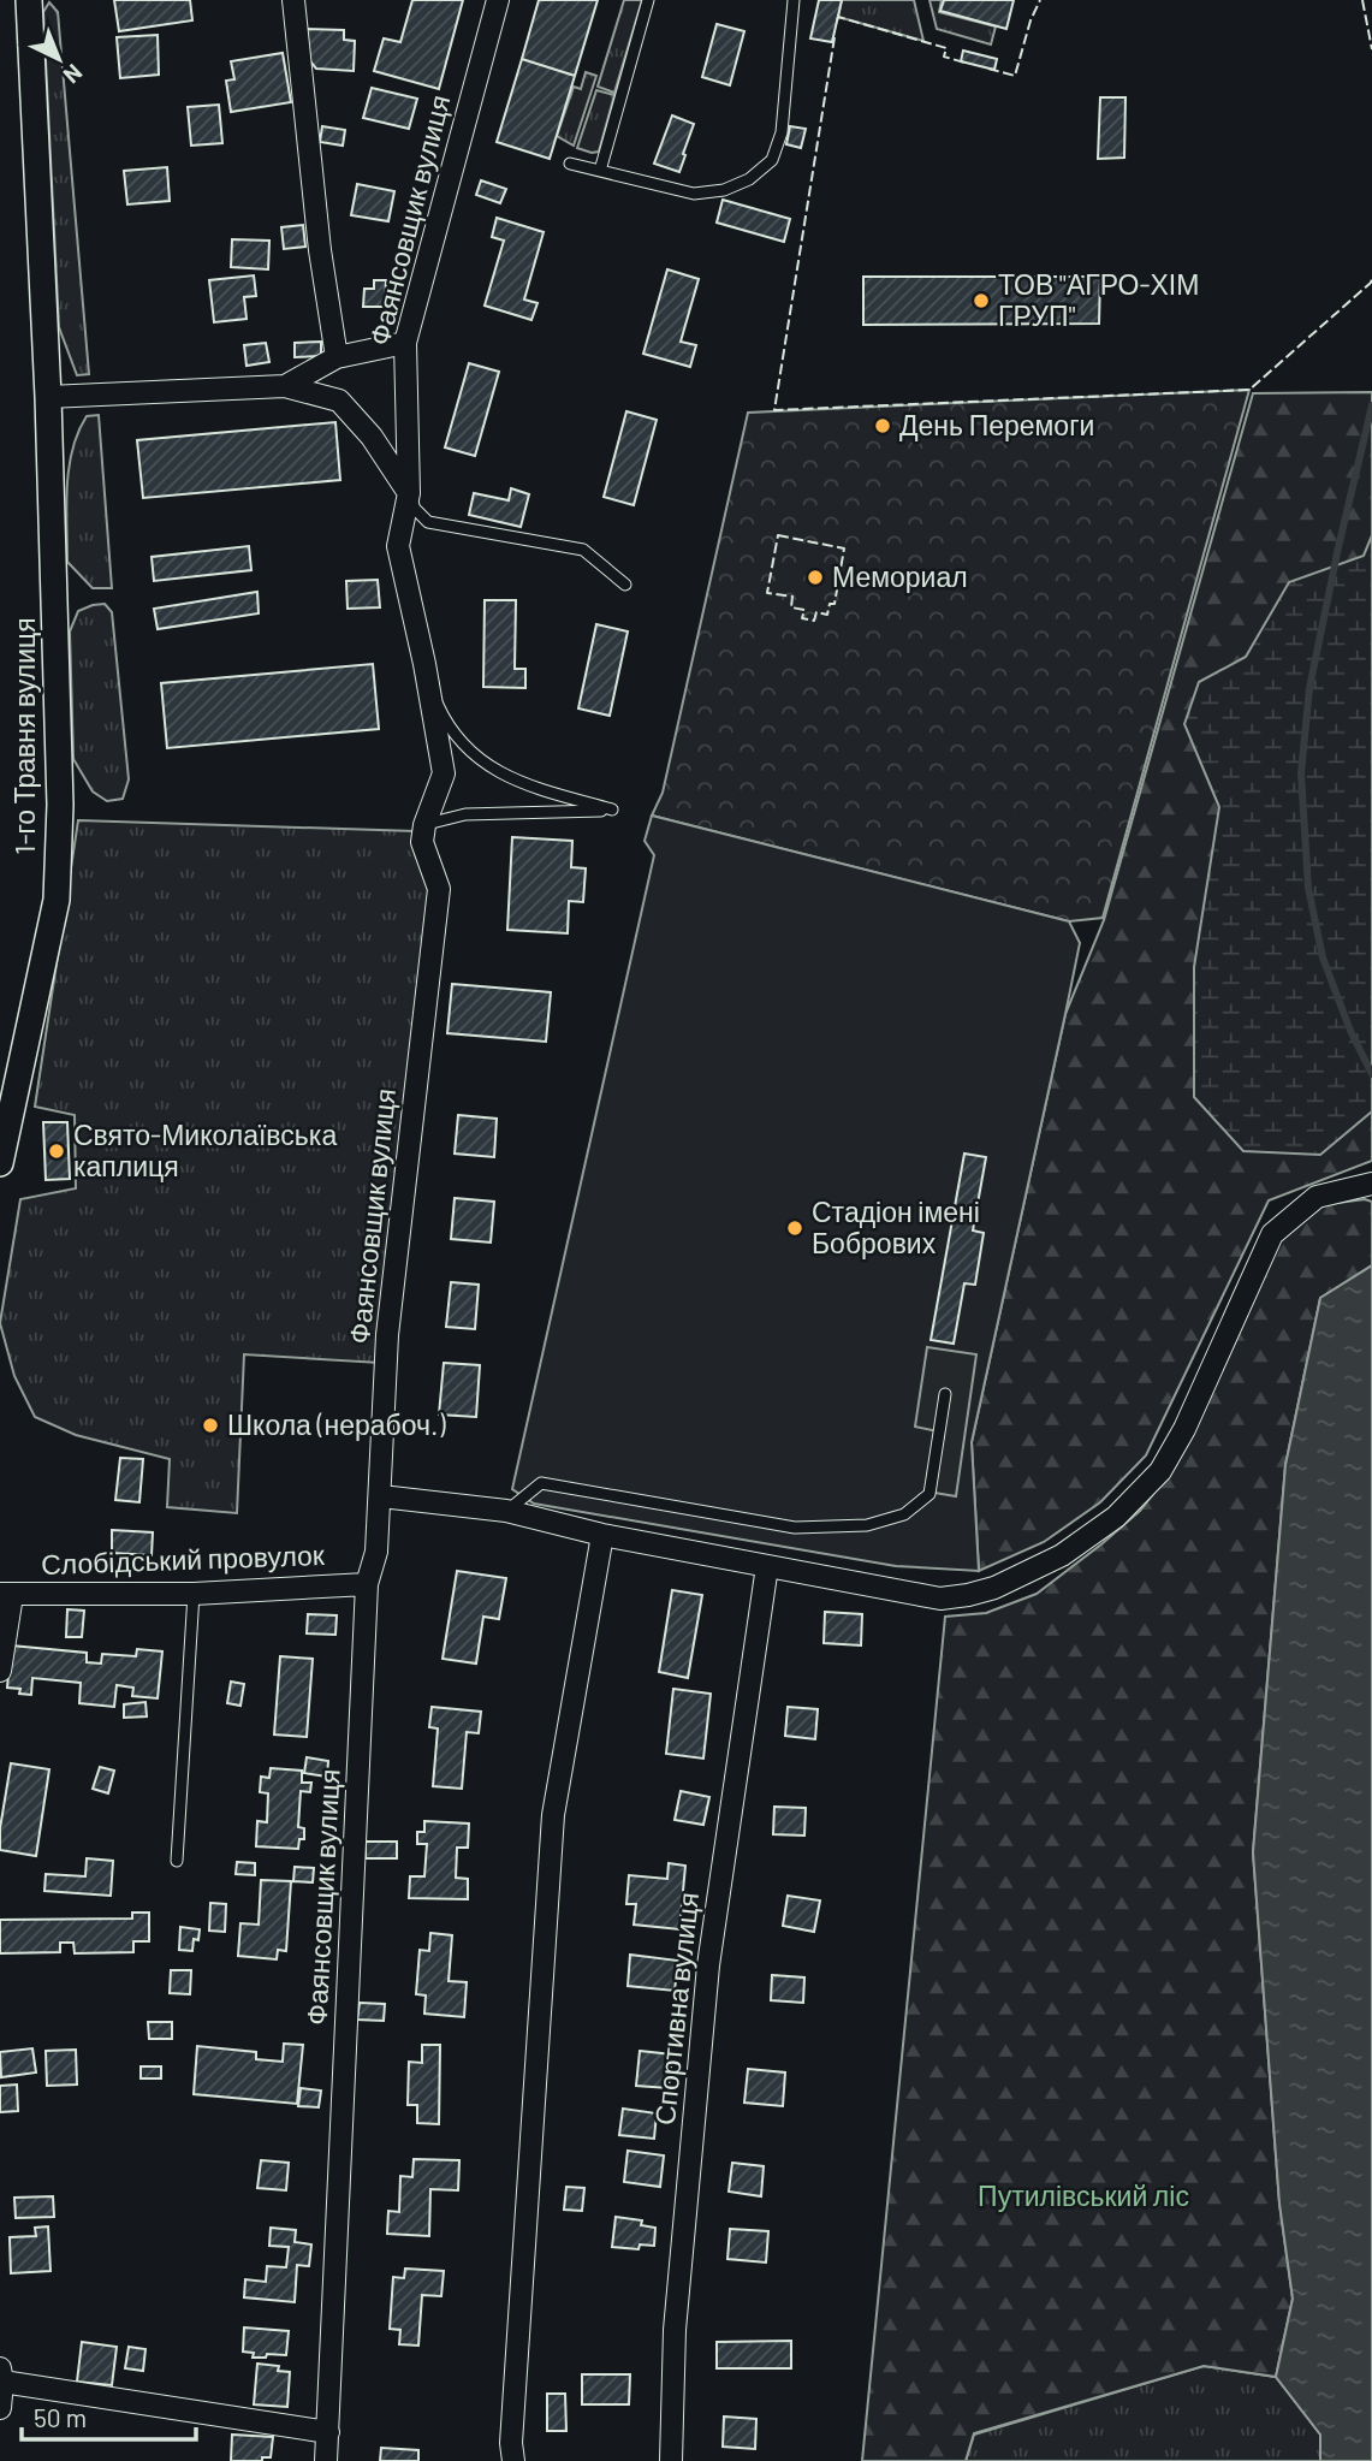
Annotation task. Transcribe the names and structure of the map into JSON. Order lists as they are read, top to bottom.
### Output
{
  "streets": {
    "street": [
      "Фаянсовщик вулиця",
      "1-го Травня вулиця",
      "Слобідський провулок",
      "Спортивна вулиця"
    ]
  },
  "crossings": [
    ["Фаянсовщик вулиця", "Слобідський провулок"]
  ],
  "parks": ["Путилівський ліс"],
  "places": [
    "ТОВ \"АГРО-ХІМ ГРУП\"",
    "День Перемоги",
    "Мемориал",
    "Свято-Миколаївська каплиця",
    "Стадіон імені Бобрових",
    "Школа (нерабоч.)"
  ],
  "scale_bar": "50 m",
  "north": "bottom right"
}
